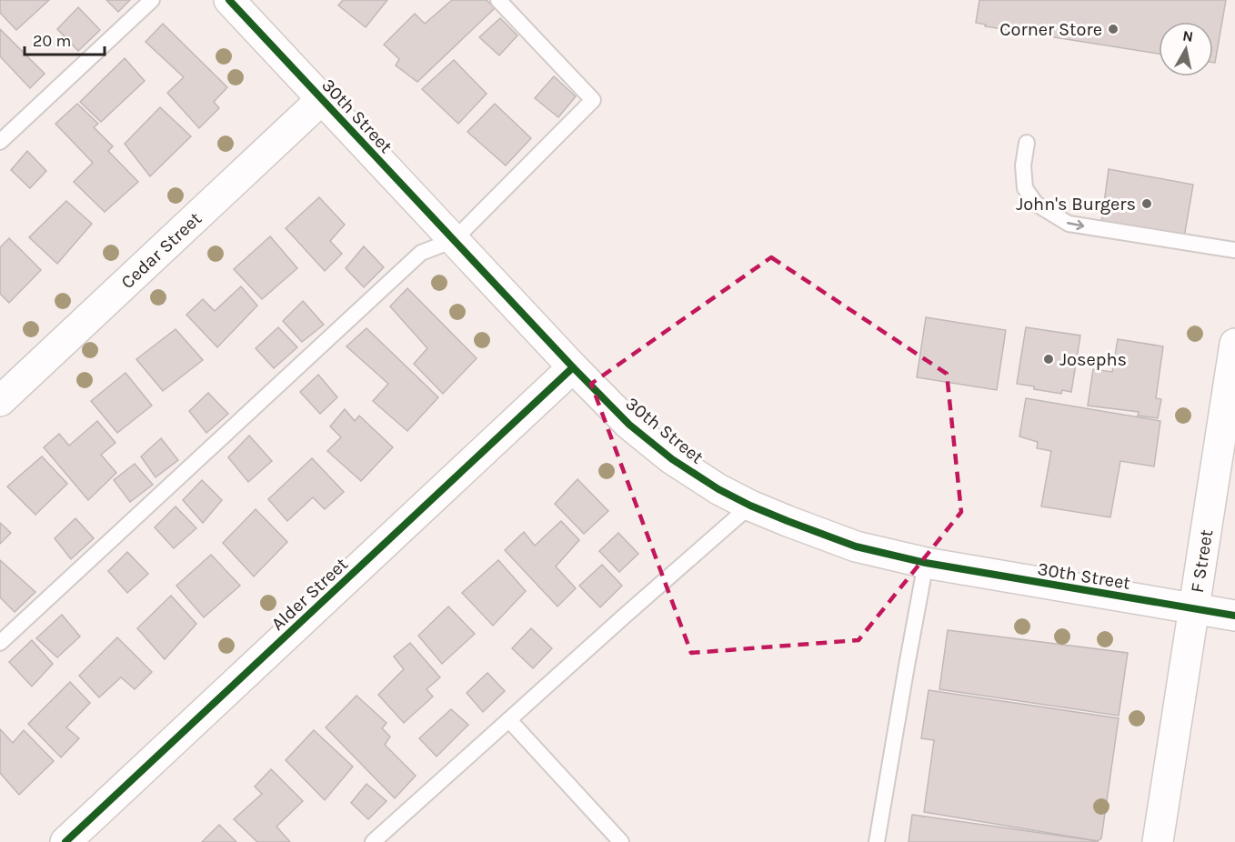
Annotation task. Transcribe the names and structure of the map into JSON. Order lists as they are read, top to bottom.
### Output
{
  "streets": {
    "street": [
      "30th Street",
      "Cedar Street",
      "F Street",
      "Alder Street"
    ]
  },
  "crossings": [
    ["30th Street", "Cedar Street"],
    ["30th Street", "F Street"],
    ["30th Street", "Alder Street"]
  ],
  "places": ["Corner Store", "John's Burgers", "Josephs"],
  "scale_bar": "20 m",
  "north": "top"
}
